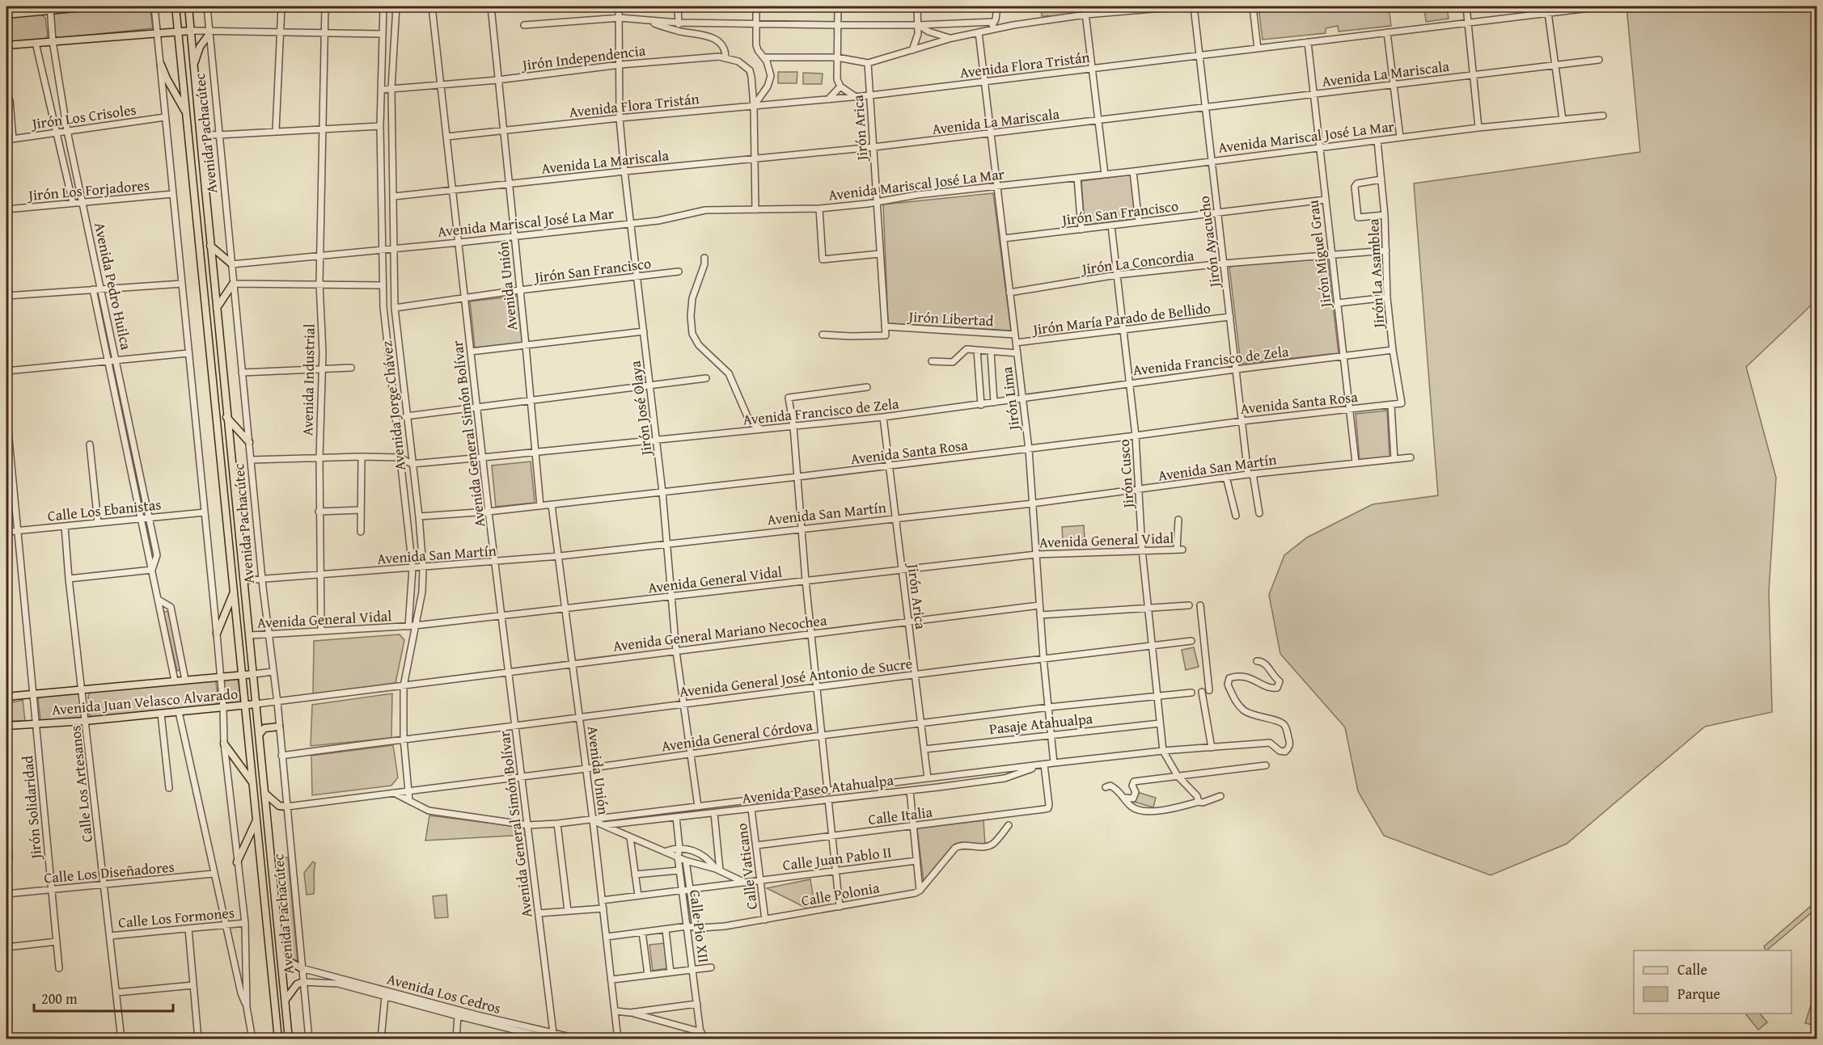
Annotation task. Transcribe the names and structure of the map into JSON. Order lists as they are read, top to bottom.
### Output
{
  "streets": {
    "main road": ["Avenida Pachacútec", "Avenida Juan Velasco Alvarado"],
    "street": [
      "Jirón Independencia",
      "Avenida Flora Tristán",
      "Avenida La Mariscala",
      "Jirón Los Crisoles",
      "Jirón Arica",
      "Avenida Mariscal José La Mar",
      "Jirón Los Forjadores",
      "Jirón San Francisco",
      "Jirón Ayacucho",
      "Jirón Miguel Grau",
      "Jirón La Concordia",
      "Jirón La Asamblea",
      "Avenida Pedro Huilca",
      "Avenida Unión",
      "Jirón Libertad",
      "Jirón María Parado de Bellido",
      "Avenida Francisco de Zela",
      "Avenida Industrial",
      "Jirón Lima",
      "Avenida Santa Rosa",
      "Avenida Jorge Chávez",
      "Jirón José Olaya",
      "Avenida General Simón Bolívar",
      "Avenida San Martín",
      "Jirón Cusco",
      "Calle Los Ebanistas",
      "Avenida General Vidal",
      "Avenida General Mariano Necochea",
      "Avenida General José Antonio de Sucre",
      "Pasaje Atahualpa",
      "Avenida General Córdova",
      "Calle Los Artesanos",
      "Avenida Paseo Atahualpa",
      "Jirón Solidaridad",
      "Calle Italia",
      "Calle Juan Pablo II",
      "Calle Vaticano",
      "Calle Los Diseñadores",
      "Calle Polonia",
      "Calle Los Formones",
      "Calle Pio XII",
      "Avenida Los Cedros"
    ]
  },
  "crossings": [
    ["Jirón Independencia", "Avenida Flora Tristán"],
    ["Jirón Independencia", "Avenida Unión"],
    ["Jirón Independencia", "Avenida Jorge Chávez"],
    ["Jirón Independencia", "Jirón José Olaya"],
    ["Jirón Independencia", "Avenida General Simón Bolívar"],
    ["Avenida Flora Tristán", "Jirón Arica"],
    ["Avenida Flora Tristán", "Jirón Ayacucho"],
    ["Avenida Flora Tristán", "Jirón Miguel Grau"],
    ["Avenida Flora Tristán", "Avenida Unión"],
    ["Avenida Flora Tristán", "Jirón Lima"],
    ["Avenida Flora Tristán", "Jirón José Olaya"],
    ["Avenida Flora Tristán", "Avenida General Simón Bolívar"],
    ["Avenida La Mariscala", "Jirón Arica"],
    ["Avenida La Mariscala", "Jirón Ayacucho"],
    ["Avenida La Mariscala", "Jirón Miguel Grau"],
    ["Avenida La Mariscala", "Avenida Unión"],
    ["Avenida La Mariscala", "Jirón Lima"],
    ["Avenida La Mariscala", "Avenida Jorge Chávez"],
    ["Avenida La Mariscala", "Jirón José Olaya"],
    ["Avenida La Mariscala", "Avenida General Simón Bolívar"],
    ["Jirón Los Crisoles", "Avenida Pedro Huilca"],
    ["Jirón Arica", "Avenida Mariscal José La Mar"],
    ["Jirón Arica", "Jirón Libertad"],
    ["Jirón Arica", "Avenida Francisco de Zela"],
    ["Jirón Arica", "Avenida Santa Rosa"],
    ["Jirón Arica", "Avenida San Martín"],
    ["Jirón Arica", "Avenida General Vidal"],
    ["Jirón Arica", "Avenida General Mariano Necochea"],
    ["Jirón Arica", "Avenida General José Antonio de Sucre"],
    ["Jirón Arica", "Pasaje Atahualpa"],
    ["Jirón Arica", "Avenida General Córdova"],
    ["Jirón Arica", "Avenida Paseo Atahualpa"],
    ["Avenida Pachacútec", "Avenida Mariscal José La Mar"],
    ["Avenida Pachacútec", "Avenida San Martín"],
    ["Avenida Pachacútec", "Avenida General Vidal"],
    ["Avenida Pachacútec", "Avenida General José Antonio de Sucre"],
    ["Avenida Pachacútec", "Avenida Juan Velasco Alvarado"],
    ["Avenida Pachacútec", "Avenida General Córdova"],
    ["Avenida Pachacútec", "Avenida Los Cedros"],
    ["Avenida Mariscal José La Mar", "Jirón Ayacucho"],
    ["Avenida Mariscal José La Mar", "Jirón Miguel Grau"],
    ["Avenida Mariscal José La Mar", "Jirón La Asamblea"],
    ["Avenida Mariscal José La Mar", "Avenida Unión"],
    ["Avenida Mariscal José La Mar", "Avenida Industrial"],
    ["Avenida Mariscal José La Mar", "Jirón Lima"],
    ["Avenida Mariscal José La Mar", "Avenida Jorge Chávez"],
    ["Avenida Mariscal José La Mar", "Jirón José Olaya"],
    ["Avenida Mariscal José La Mar", "Avenida General Simón Bolívar"],
    ["Jirón Los Forjadores", "Avenida Pedro Huilca"],
    ["Jirón San Francisco", "Jirón Ayacucho"],
    ["Jirón San Francisco", "Jirón Miguel Grau"],
    ["Jirón San Francisco", "Avenida Unión"],
    ["Jirón San Francisco", "Jirón Lima"],
    ["Jirón San Francisco", "Avenida Jorge Chávez"],
    ["Jirón San Francisco", "Jirón José Olaya"],
    ["Jirón San Francisco", "Avenida General Simón Bolívar"],
    ["Jirón San Francisco", "Jirón Cusco"],
    ["Jirón Ayacucho", "Jirón La Concordia"],
    ["Jirón Ayacucho", "Jirón María Parado de Bellido"],
    ["Jirón Ayacucho", "Avenida Francisco de Zela"],
    ["Jirón Ayacucho", "Avenida Santa Rosa"],
    ["Jirón Ayacucho", "Avenida San Martín"],
    ["Jirón Miguel Grau", "Jirón La Concordia"],
    ["Jirón Miguel Grau", "Avenida Francisco de Zela"],
    ["Jirón Miguel Grau", "Avenida Santa Rosa"],
    ["Jirón Miguel Grau", "Avenida San Martín"],
    ["Jirón La Concordia", "Jirón La Asamblea"],
    ["Jirón La Concordia", "Jirón Lima"],
    ["Jirón La Concordia", "Jirón Cusco"],
    ["Jirón La Asamblea", "Avenida Francisco de Zela"],
    ["Jirón La Asamblea", "Avenida Santa Rosa"],
    ["Avenida Pedro Huilca", "Calle Los Ebanistas"],
    ["Avenida Unión", "Avenida Francisco de Zela"],
    ["Avenida Unión", "Avenida Santa Rosa"],
    ["Avenida Unión", "Avenida San Martín"],
    ["Avenida Unión", "Avenida General Vidal"],
    ["Avenida Unión", "Avenida General Mariano Necochea"],
    ["Avenida Unión", "Avenida General José Antonio de Sucre"],
    ["Avenida Unión", "Avenida General Córdova"],
    ["Avenida Unión", "Avenida Paseo Atahualpa"],
    ["Avenida Unión", "Calle Juan Pablo II"],
    ["Avenida Unión", "Calle Polonia"],
    ["Jirón Libertad", "Jirón Lima"],
    ["Jirón María Parado de Bellido", "Jirón Lima"],
    ["Jirón María Parado de Bellido", "Jirón Cusco"],
    ["Avenida Francisco de Zela", "Jirón Lima"],
    ["Avenida Francisco de Zela", "Avenida Jorge Chávez"],
    ["Avenida Francisco de Zela", "Jirón José Olaya"],
    ["Avenida Francisco de Zela", "Avenida General Simón Bolívar"],
    ["Avenida Francisco de Zela", "Jirón Cusco"],
    ["Avenida Industrial", "Avenida San Martín"],
    ["Avenida Industrial", "Avenida General Vidal"],
    ["Jirón Lima", "Avenida Santa Rosa"],
    ["Jirón Lima", "Avenida San Martín"],
    ["Jirón Lima", "Avenida General Vidal"],
    ["Jirón Lima", "Avenida General Mariano Necochea"],
    ["Jirón Lima", "Avenida General José Antonio de Sucre"],
    ["Jirón Lima", "Pasaje Atahualpa"],
    ["Jirón Lima", "Avenida General Córdova"],
    ["Jirón Lima", "Avenida Paseo Atahualpa"],
    ["Avenida Santa Rosa", "Avenida Jorge Chávez"],
    ["Avenida Santa Rosa", "Jirón José Olaya"],
    ["Avenida Santa Rosa", "Avenida General Simón Bolívar"],
    ["Avenida Santa Rosa", "Jirón Cusco"],
    ["Avenida Jorge Chávez", "Avenida San Martín"],
    ["Avenida Jorge Chávez", "Avenida General Vidal"],
    ["Avenida Jorge Chávez", "Avenida General Mariano Necochea"],
    ["Avenida Jorge Chávez", "Avenida General José Antonio de Sucre"],
    ["Avenida Jorge Chávez", "Avenida Juan Velasco Alvarado"],
    ["Avenida Jorge Chávez", "Avenida General Córdova"],
    ["Avenida Jorge Chávez", "Avenida Paseo Atahualpa"],
    ["Jirón José Olaya", "Avenida San Martín"],
    ["Jirón José Olaya", "Avenida General Vidal"],
    ["Jirón José Olaya", "Avenida General Mariano Necochea"],
    ["Jirón José Olaya", "Avenida General José Antonio de Sucre"],
    ["Jirón José Olaya", "Avenida General Córdova"],
    ["Jirón José Olaya", "Avenida Paseo Atahualpa"],
    ["Avenida General Simón Bolívar", "Avenida San Martín"],
    ["Avenida General Simón Bolívar", "Avenida General Vidal"],
    ["Avenida General Simón Bolívar", "Avenida General Mariano Necochea"],
    ["Avenida General Simón Bolívar", "Avenida General José Antonio de Sucre"],
    ["Avenida General Simón Bolívar", "Avenida General Córdova"],
    ["Avenida General Simón Bolívar", "Avenida Paseo Atahualpa"],
    ["Avenida General Simón Bolívar", "Avenida Los Cedros"],
    ["Avenida San Martín", "Jirón Cusco"],
    ["Jirón Cusco", "Avenida General Vidal"],
    ["Jirón Cusco", "Avenida General José Antonio de Sucre"],
    ["Jirón Cusco", "Pasaje Atahualpa"],
    ["Jirón Cusco", "Avenida General Córdova"],
    ["Jirón Cusco", "Avenida Paseo Atahualpa"],
    ["Calle Los Ebanistas", "Calle Los Artesanos"],
    ["Calle Los Ebanistas", "Jirón Solidaridad"],
    ["Avenida General Mariano Necochea", "Avenida Juan Velasco Alvarado"],
    ["Avenida Juan Velasco Alvarado", "Calle Los Artesanos"],
    ["Avenida Juan Velasco Alvarado", "Jirón Solidaridad"],
    ["Avenida General Córdova", "Avenida Paseo Atahualpa"],
    ["Calle Los Artesanos", "Calle Los Diseñadores"],
    ["Calle Los Artesanos", "Calle Los Formones"],
    ["Avenida Paseo Atahualpa", "Calle Italia"],
    ["Avenida Paseo Atahualpa", "Calle Vaticano"],
    ["Avenida Paseo Atahualpa", "Calle Pio XII"],
    ["Jirón Solidaridad", "Calle Los Diseñadores"],
    ["Calle Italia", "Calle Vaticano"],
    ["Calle Juan Pablo II", "Calle Vaticano"],
    ["Calle Juan Pablo II", "Calle Pio XII"],
    ["Calle Vaticano", "Calle Polonia"],
    ["Calle Polonia", "Calle Pio XII"]
  ],
  "legend": ["Calle", "Parque"],
  "scale_bar": "200 m"
}
